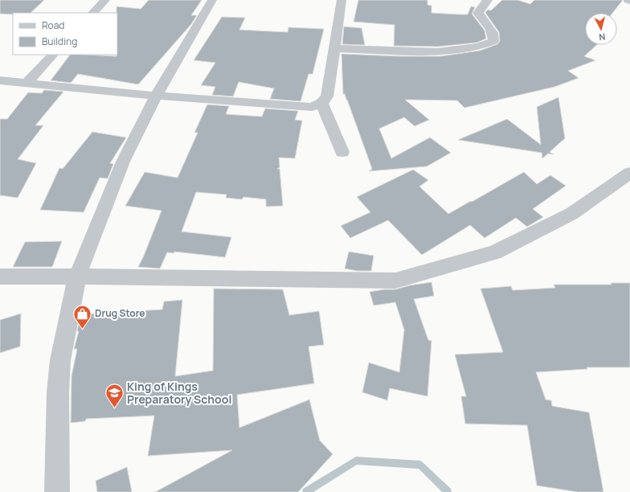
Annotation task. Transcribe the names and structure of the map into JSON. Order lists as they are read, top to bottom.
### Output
{
  "places": {
    "shop": ["Drug Store"],
    "school or university": ["King of Kings Preparatory School"]
  },
  "legend": ["Road", "Building"],
  "north": "bottom"
}
